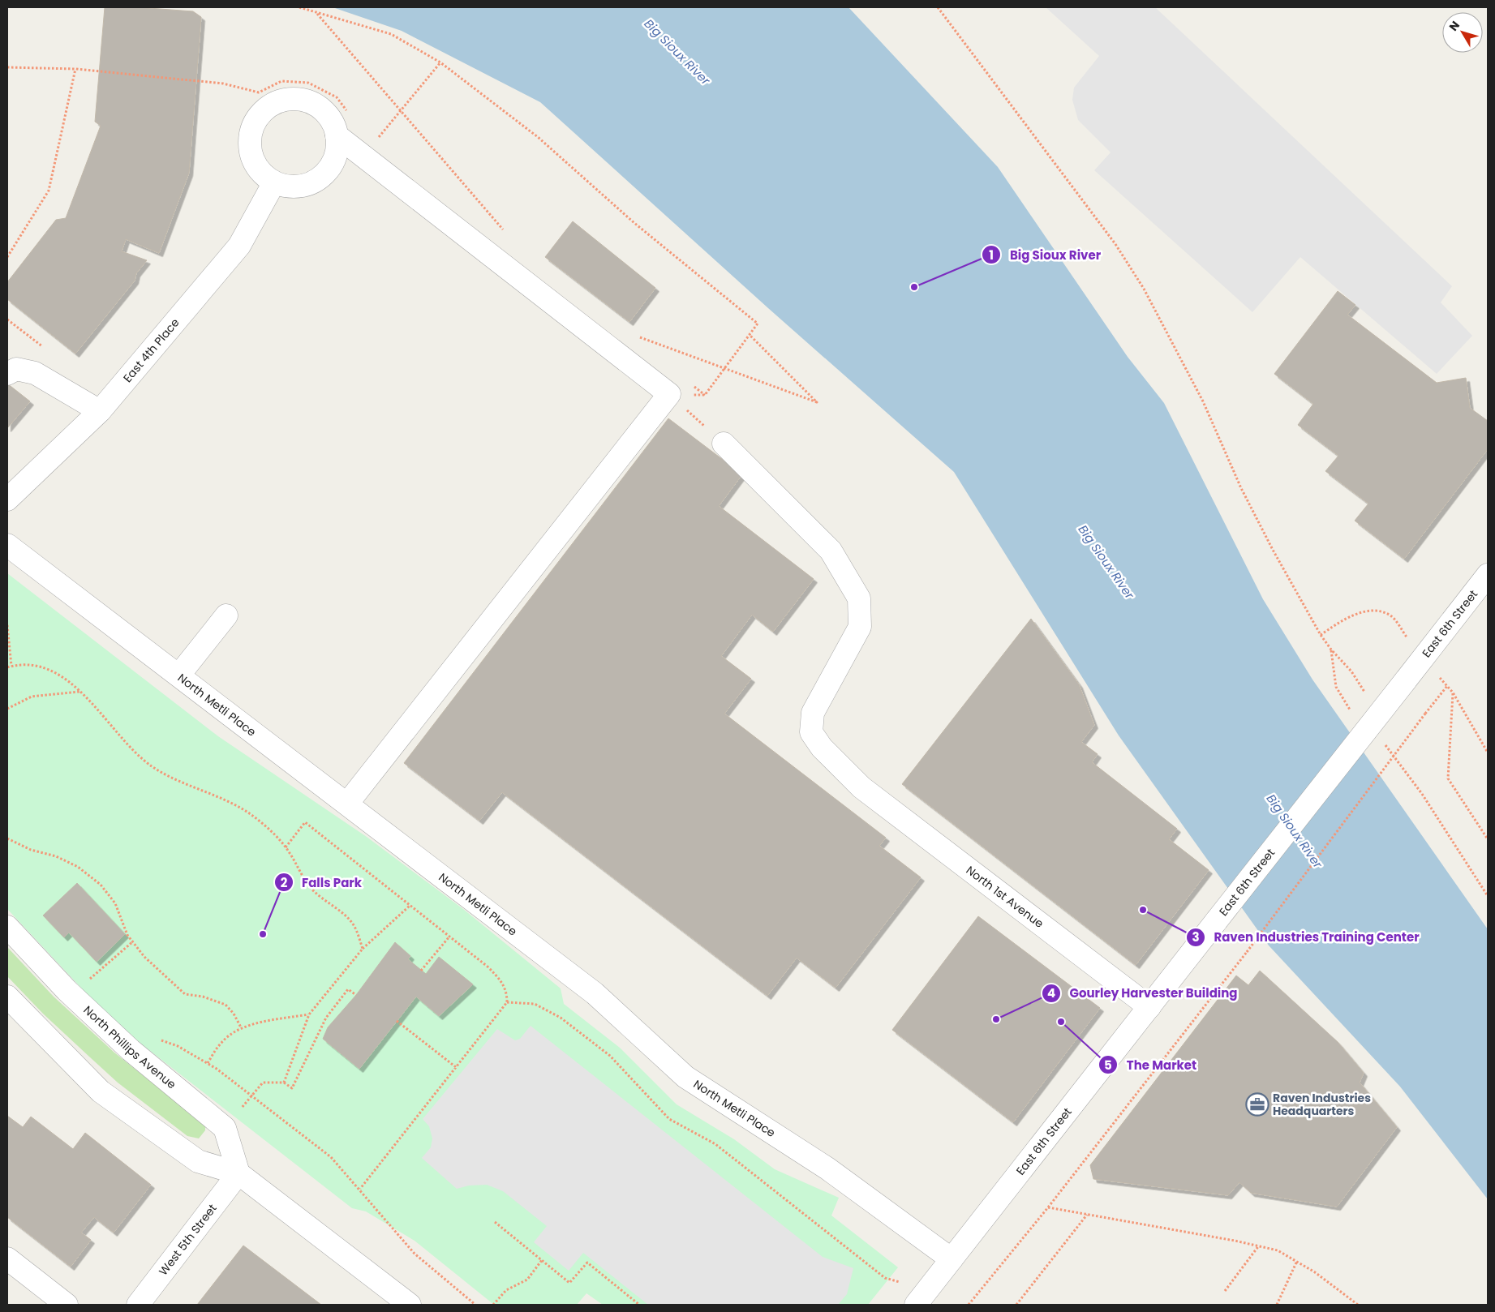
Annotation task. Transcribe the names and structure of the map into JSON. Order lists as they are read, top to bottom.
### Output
{
  "streets": {
    "street": [
      "East 4th Place",
      "East 6th Street",
      "North Metli Place",
      "North 1st Avenue",
      "North Phillips Avenue",
      "West 5th Street"
    ]
  },
  "crossings": [
    ["East 6th Street", "North Metli Place"],
    ["East 6th Street", "North 1st Avenue"],
    ["North Phillips Avenue", "West 5th Street"]
  ],
  "water": ["Big Sioux River"],
  "places": {
    "other": [
      "Big Sioux River",
      "Raven Industries Training Center",
      "Falls Park",
      "Gourley Harvester Building",
      "The Market"
    ],
    "office": ["Raven Industries Headquarters"]
  },
  "north": "top left"
}
